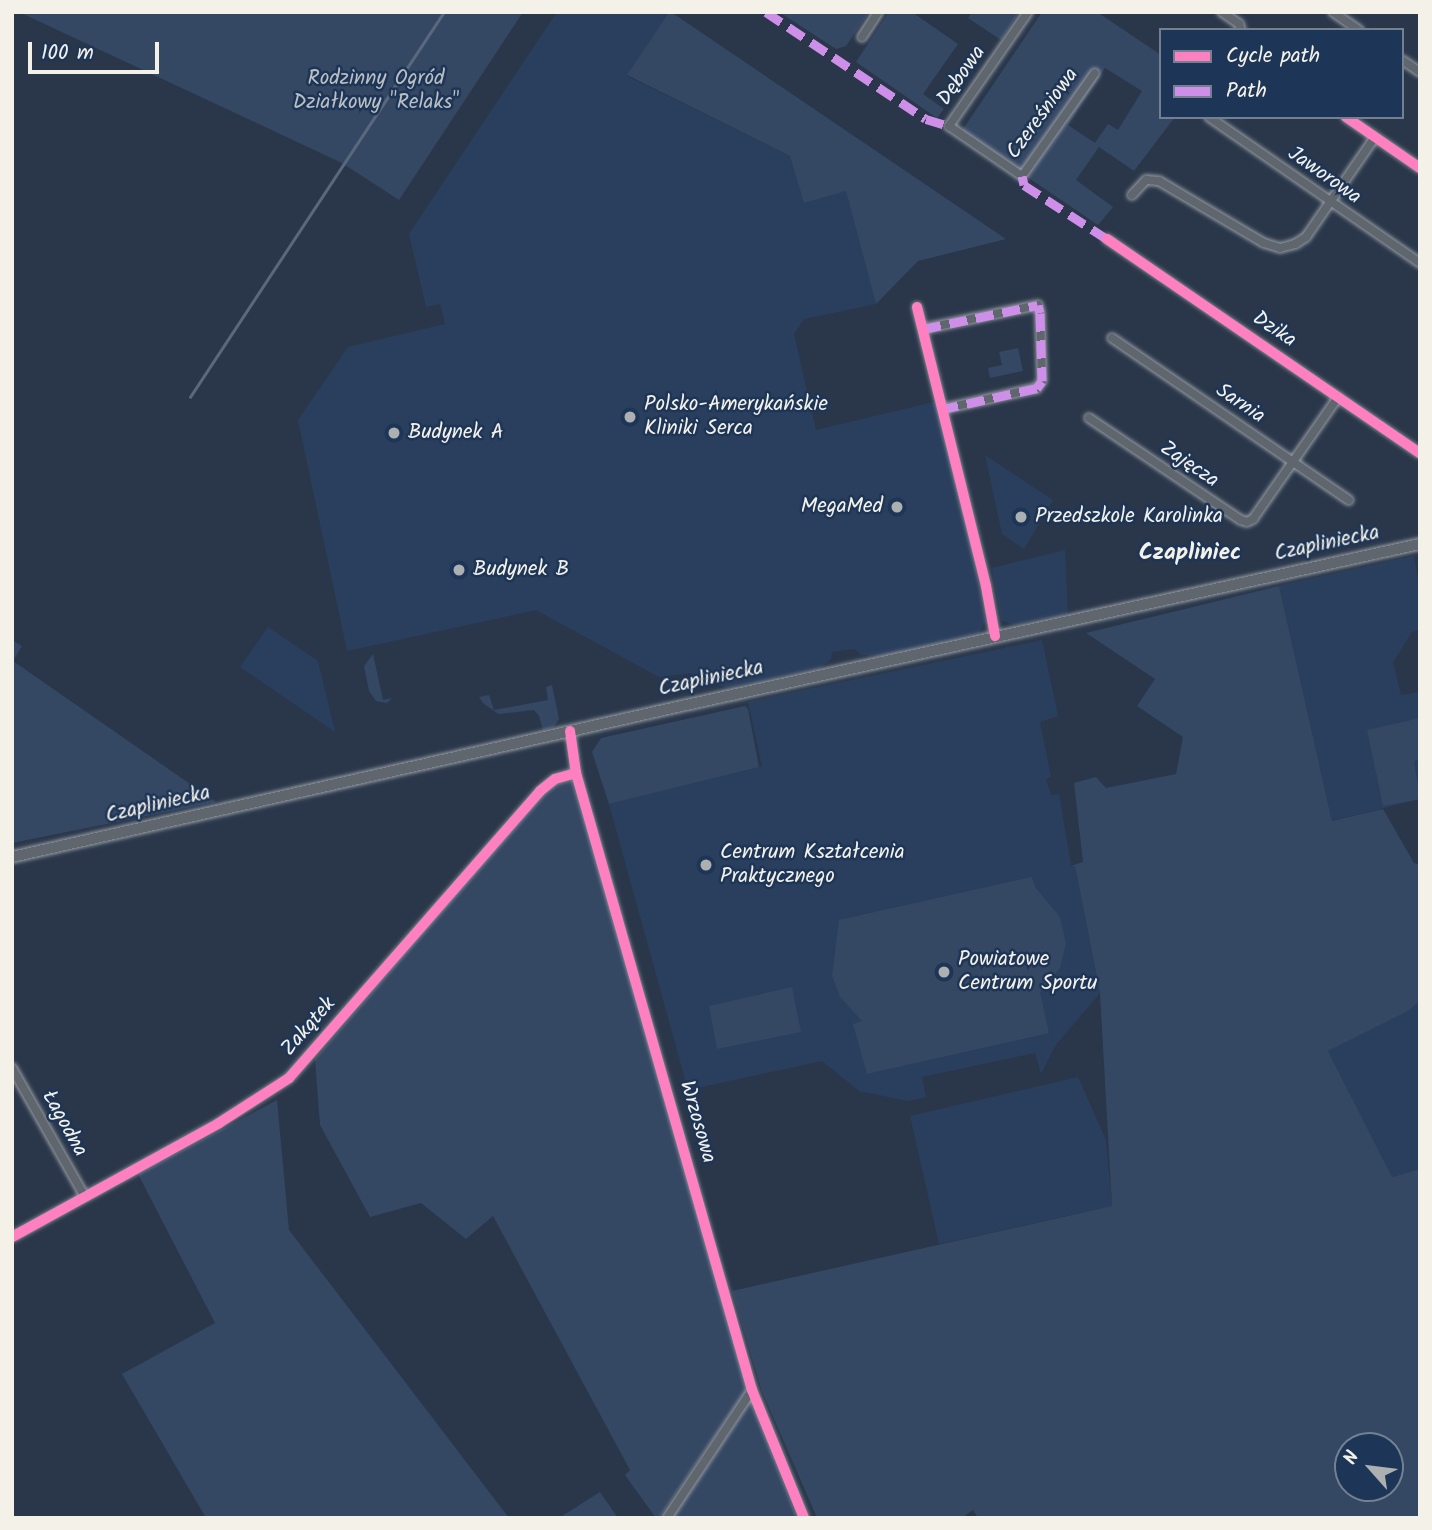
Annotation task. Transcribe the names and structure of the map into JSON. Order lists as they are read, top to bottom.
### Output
{
  "streets": {
    "main road": ["Czapliniecka"],
    "street": [
      "Dębowa",
      "Czereśniowa",
      "Jaworowa",
      "Dzika",
      "Sarnia",
      "Zajęcza",
      "Zakątek",
      "Wrzosowa",
      "Łagodna"
    ]
  },
  "crossings": [
    ["Dębowa", "Czereśniowa"],
    ["Dzika", "Zajęcza"],
    ["Sarnia", "Zajęcza"],
    ["Czapliniecka", "Wrzosowa"],
    ["Zakątek", "Wrzosowa"],
    ["Zakątek", "Łagodna"]
  ],
  "districts": ["Czapliniec"],
  "parks": ["Rodzinny Ogród Działkowy \"Relaks\""],
  "places": [
    "Polsko-Amerykańskie Kliniki Serca",
    "Budynek A",
    "MegaMed",
    "Przedszkole Karolinka",
    "Budynek B",
    "Centrum Kształcenia Praktycznego",
    "Powiatowe Centrum Sportu"
  ],
  "legend": ["Cycle path", "Path"],
  "scale_bar": "100 m",
  "north": "top left"
}
